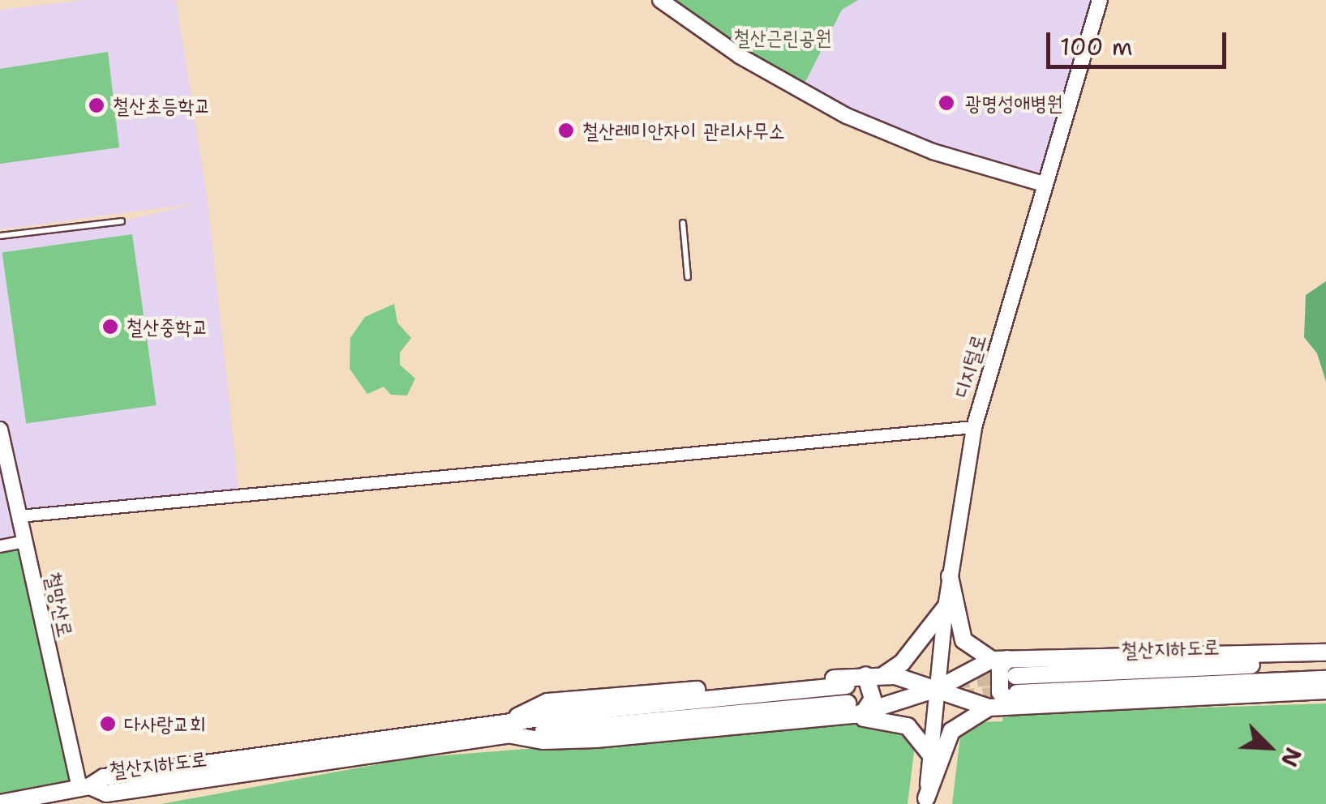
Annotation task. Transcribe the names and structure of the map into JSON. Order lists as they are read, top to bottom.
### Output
{
  "streets": {
    "main road": ["철산지하도로"],
    "street": ["디지털로", "철망산로"]
  },
  "crossings": [
    ["철망산로", "철산지하도로"]
  ],
  "parks": ["철산근린공원"],
  "places": [
    "광명성애병원",
    "철산초등학교",
    "철산레미안자이 관리사무소",
    "철산중학교",
    "다사랑교회"
  ],
  "scale_bar": "100 m",
  "north": "bottom right"
}
